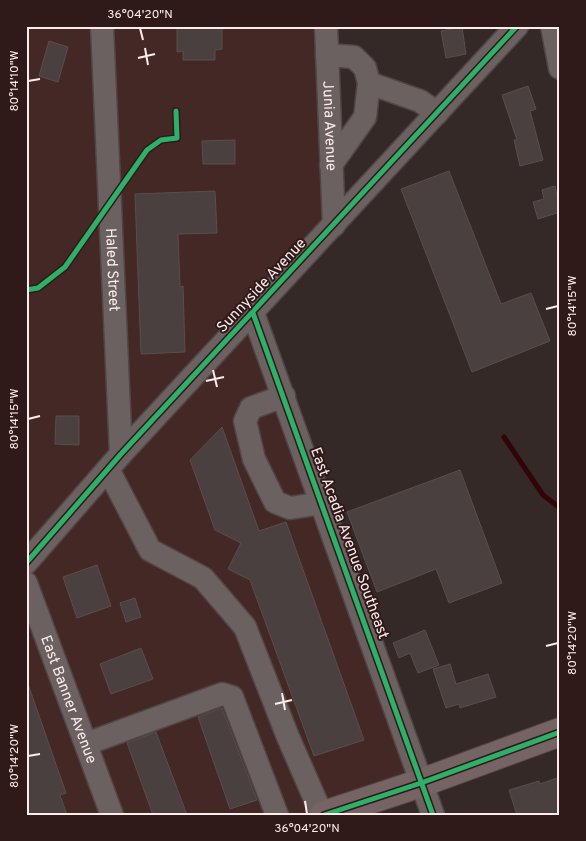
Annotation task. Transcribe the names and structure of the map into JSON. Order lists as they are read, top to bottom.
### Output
{
  "streets": {
    "street": [
      "Junia Avenue",
      "Haled Street",
      "Sunnyside Avenue",
      "East Acadia Avenue Southeast",
      "East Banner Avenue"
    ]
  },
  "crossings": [
    ["Junia Avenue", "Sunnyside Avenue"],
    ["Haled Street", "Sunnyside Avenue"],
    ["Sunnyside Avenue", "East Acadia Avenue Southeast"]
  ],
  "coordinates": [
    "36°04'20\"N",
    "80°14'10\"W",
    "80°14'15\"W",
    "80°14'20\"W"
  ]
}
